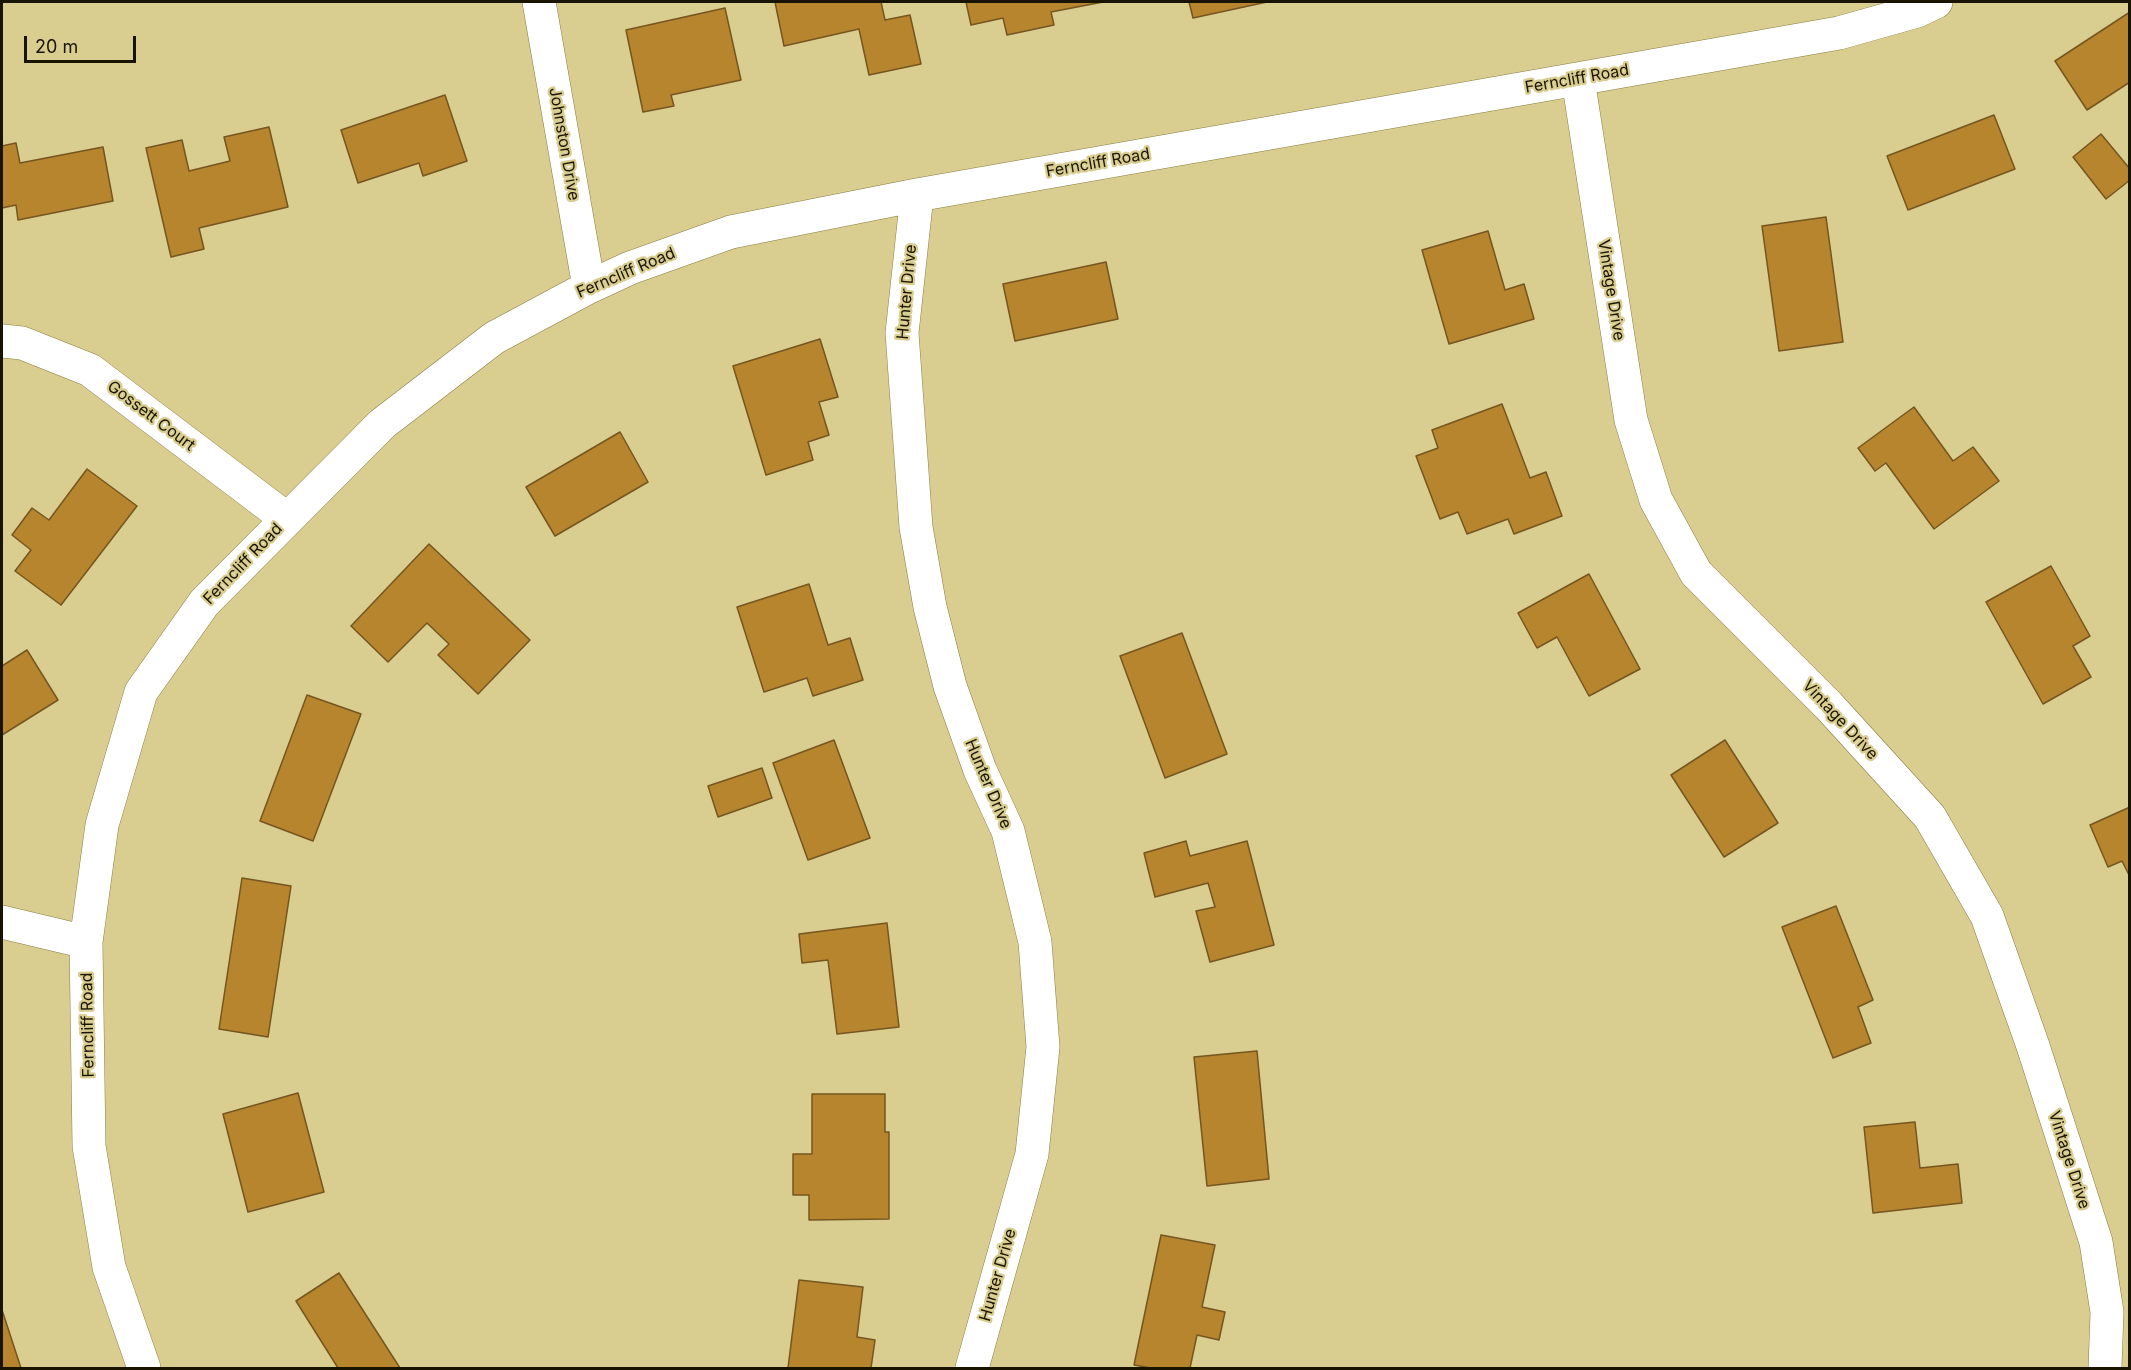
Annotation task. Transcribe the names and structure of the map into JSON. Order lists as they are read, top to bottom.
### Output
{
  "streets": {
    "street": [
      "Ferncliff Road",
      "Johnston Drive",
      "Vintage Drive",
      "Hunter Drive",
      "Gossett Court"
    ]
  },
  "crossings": [
    ["Ferncliff Road", "Johnston Drive"],
    ["Ferncliff Road", "Vintage Drive"],
    ["Ferncliff Road", "Hunter Drive"],
    ["Ferncliff Road", "Gossett Court"]
  ],
  "scale_bar": "20 m"
}
